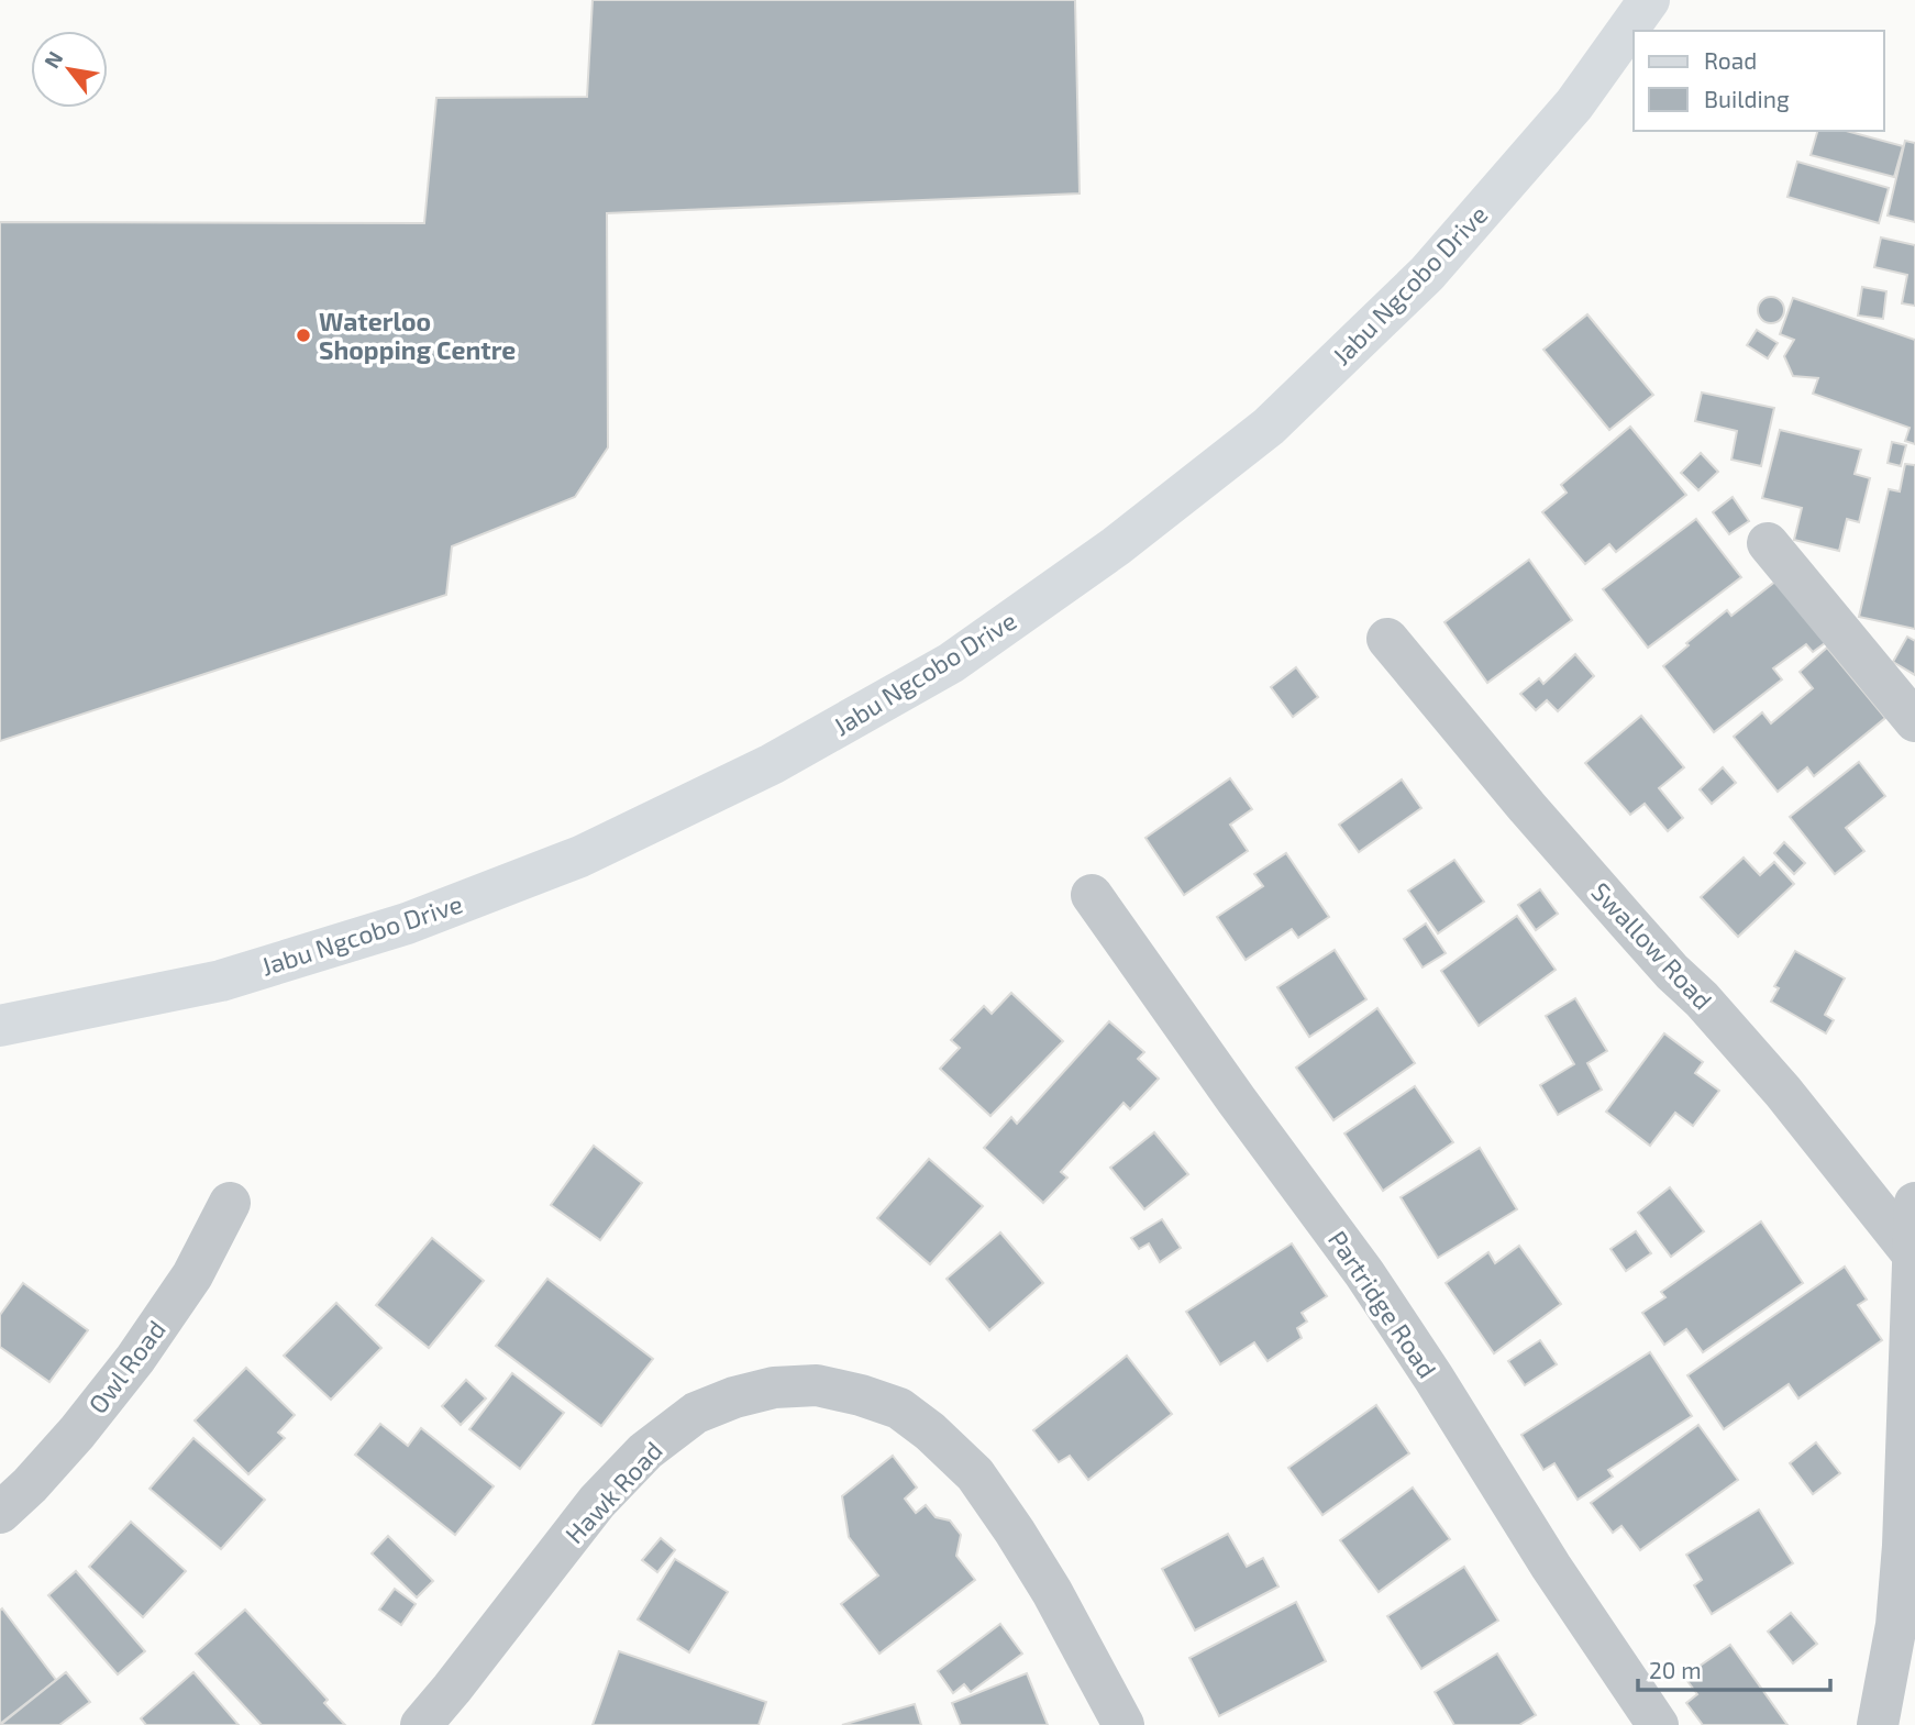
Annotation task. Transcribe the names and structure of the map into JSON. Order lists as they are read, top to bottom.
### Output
{
  "streets": {
    "main road": ["Jabu Ngcobo Drive"],
    "street": [
      "Swallow Road",
      "Partridge Road",
      "Owl Road",
      "Hawk Road"
    ]
  },
  "places": ["Waterloo Shopping Centre"],
  "legend": ["Road", "Building"],
  "scale_bar": "20 m",
  "north": "top left"
}
